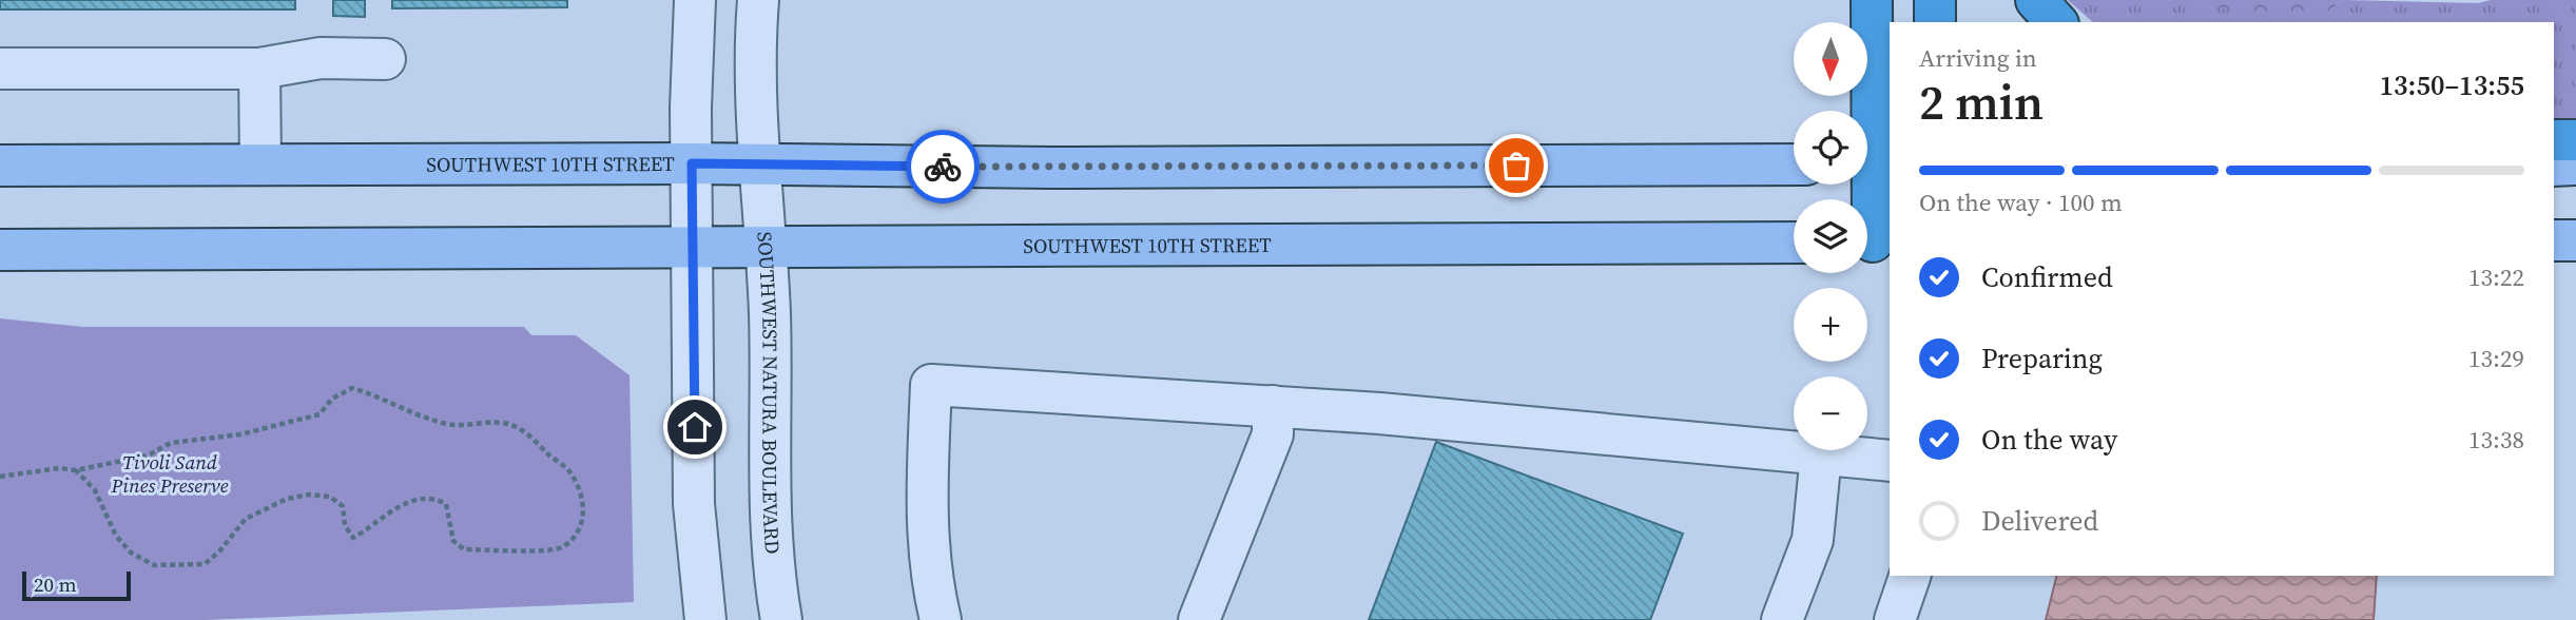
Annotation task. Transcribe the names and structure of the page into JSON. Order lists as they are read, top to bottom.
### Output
{
  "streets": {
    "main road": ["SOUTHWEST 10TH STREET"],
    "street": ["SOUTHWEST NATURA BOULEVARD"]
  },
  "crossings": [
    ["SOUTHWEST 10TH STREET", "SOUTHWEST NATURA BOULEVARD"]
  ],
  "parks": ["Tivoli Sand Pines Preserve"],
  "scale_bar": "20 m",
  "north": "bottom",
  "page": {
    "map_buttons": ["+", "−"],
    "heading": ["2 min", "Arriving in", "13:50–13:55"],
    "bar": "On the way · 100 m",
    "list": [
      ["Confirmed", "13:22"],
      ["Preparing", "13:29"],
      ["On the way", "13:38"],
      "Delivered"
    ],
    "scale": "20 m"
  }
}
